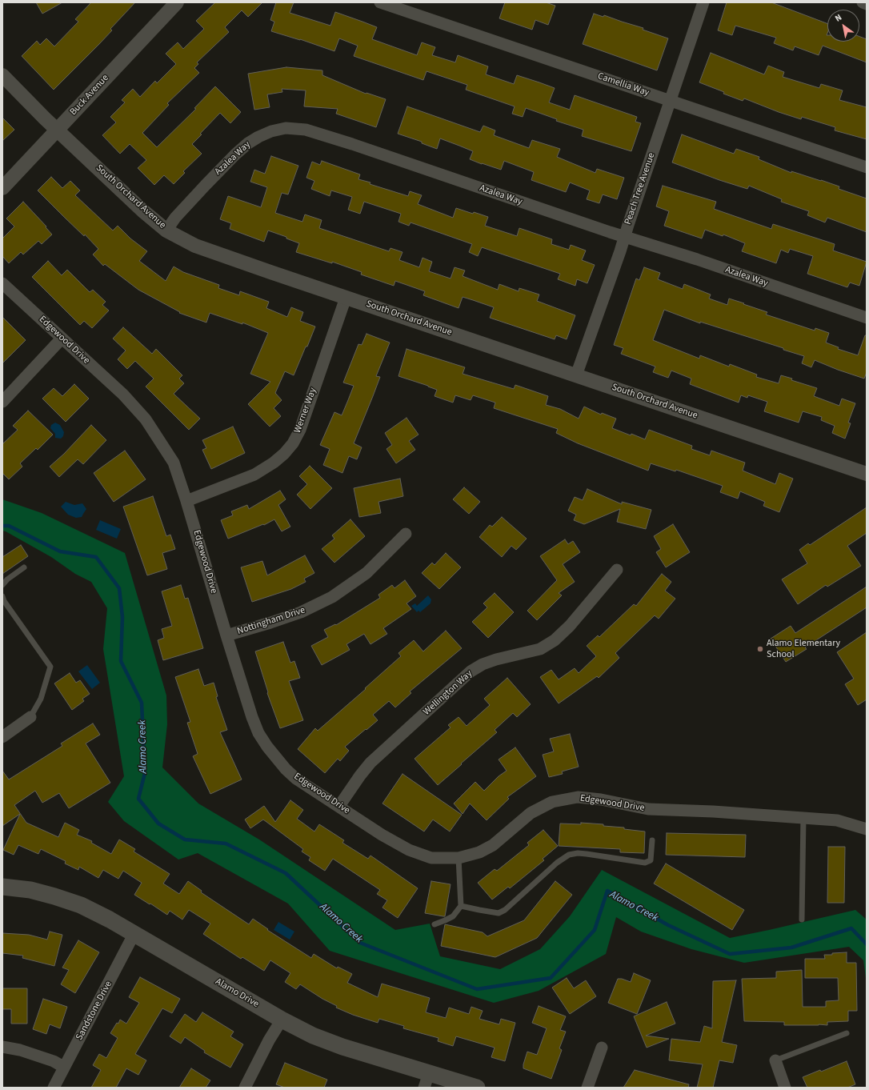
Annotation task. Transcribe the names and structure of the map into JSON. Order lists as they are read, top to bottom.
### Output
{
  "streets": {
    "main road": ["Alamo Drive"],
    "street": [
      "Camellia Way",
      "Buck Avenue",
      "Azalea Way",
      "Peach Tree Avenue",
      "South Orchard Avenue",
      "Edgewood Drive",
      "Werner Way",
      "Nottingham Drive",
      "Wellington Way",
      "Sandstone Drive"
    ]
  },
  "crossings": [
    ["Camellia Way", "Peach Tree Avenue"],
    ["Buck Avenue", "South Orchard Avenue"],
    ["Azalea Way", "Peach Tree Avenue"],
    ["Azalea Way", "South Orchard Avenue"],
    ["Peach Tree Avenue", "South Orchard Avenue"],
    ["South Orchard Avenue", "Werner Way"],
    ["Edgewood Drive", "Werner Way"],
    ["Edgewood Drive", "Nottingham Drive"],
    ["Edgewood Drive", "Wellington Way"],
    ["Alamo Drive", "Sandstone Drive"]
  ],
  "water": ["Alamo Creek"],
  "places": ["Alamo Elementary School"],
  "north": "top left"
}
